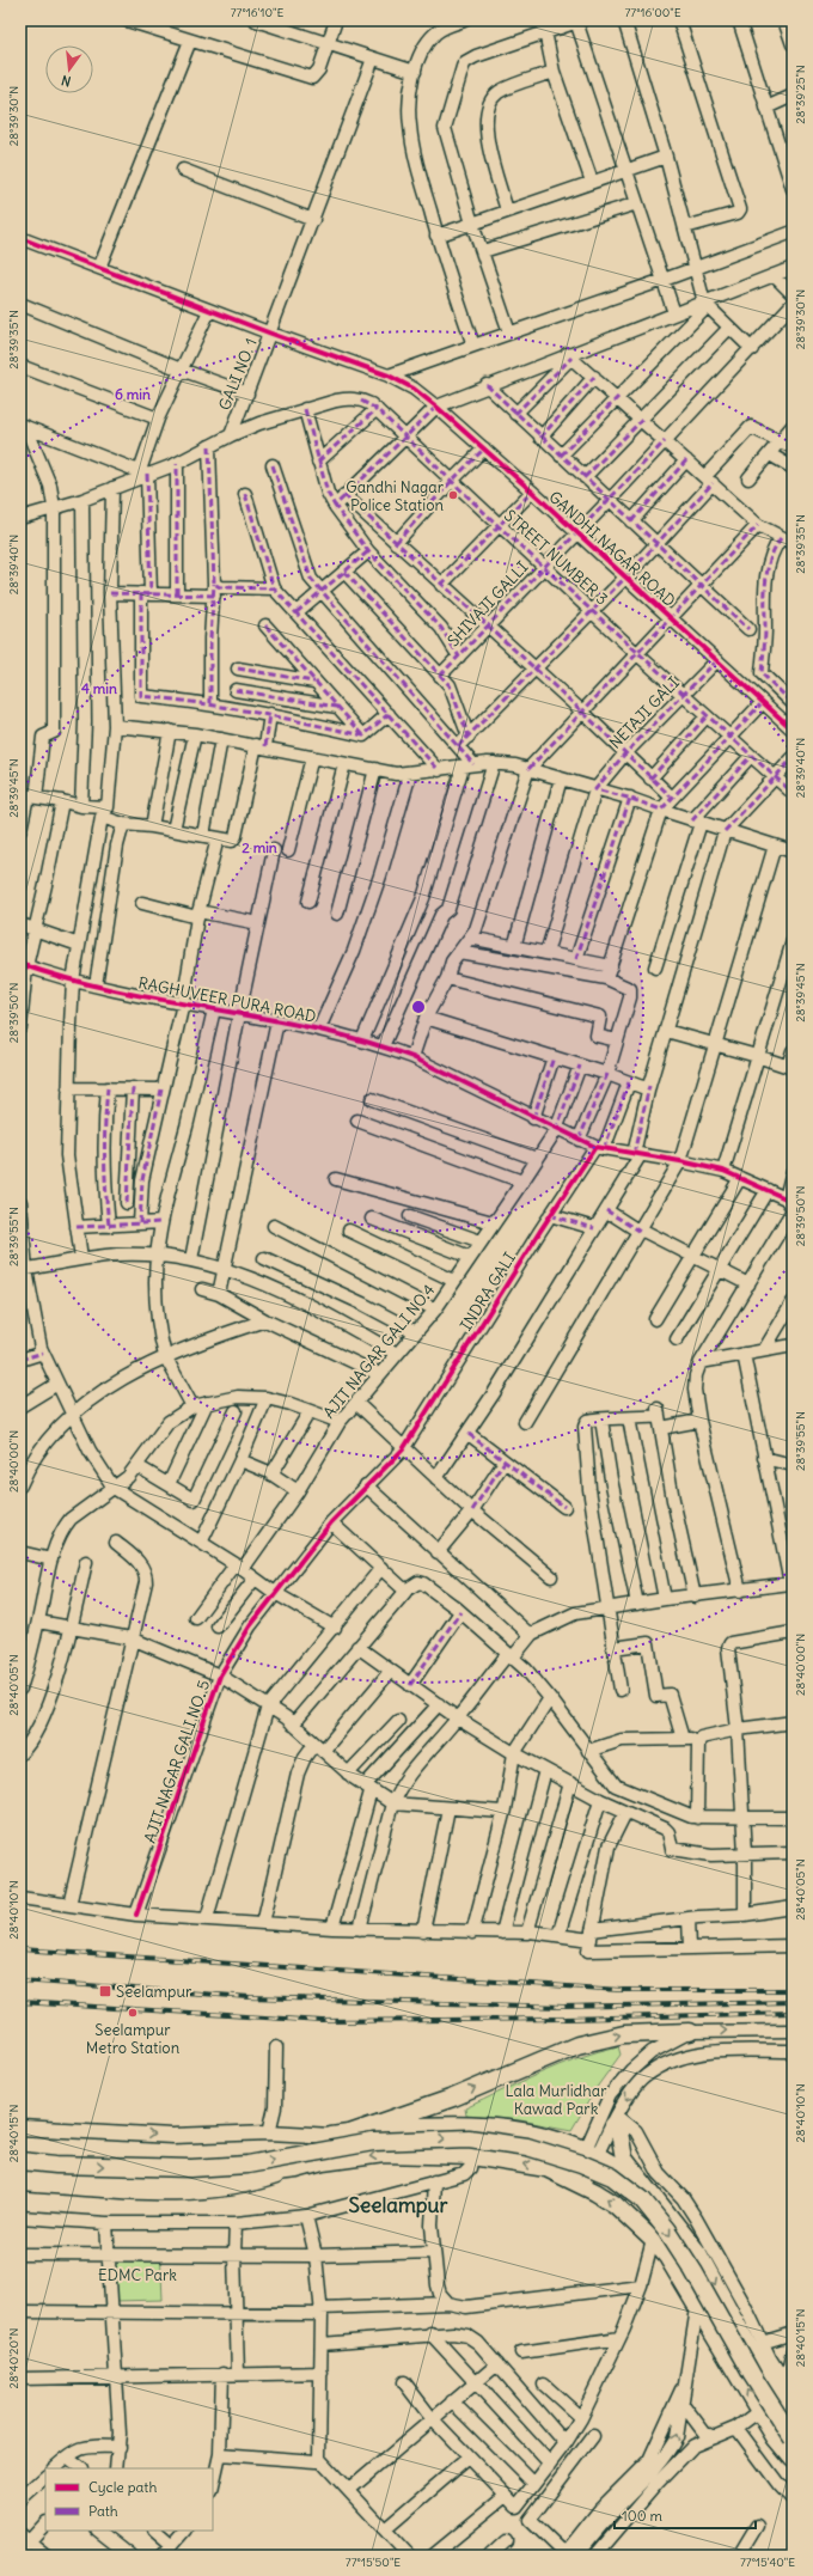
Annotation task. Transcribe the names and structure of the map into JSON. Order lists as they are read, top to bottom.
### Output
{
  "streets": {
    "street": [
      "GALI NO. 1",
      "GANDHI NAGAR ROAD",
      "STREET NUMBER 3",
      "SHIVAJI GALLI",
      "NETAJI GALI",
      "RAGHUVEER PURA ROAD",
      "INDRA GALI",
      "AJIT NAGAR GALI NO.4",
      "AJIT NAGAR GALI NO. 5"
    ]
  },
  "crossings": [
    ["GALI NO. 1", "GANDHI NAGAR ROAD"],
    ["GANDHI NAGAR ROAD", "SHIVAJI GALLI"],
    ["GANDHI NAGAR ROAD", "NETAJI GALI"],
    ["STREET NUMBER 3", "SHIVAJI GALLI"],
    ["STREET NUMBER 3", "NETAJI GALI"],
    ["RAGHUVEER PURA ROAD", "AJIT NAGAR GALI NO.4"],
    ["INDRA GALI", "AJIT NAGAR GALI NO. 5"]
  ],
  "districts": ["Seelampur"],
  "parks": ["Lala Murlidhar Kawad Park", "EDMC Park"],
  "places": {
    "other": ["Gandhi Nagar Police Station", "Seelampur Metro Station"],
    "transit": ["Seelampur"]
  },
  "legend": ["Cycle path", "Path"],
  "scale_bar": "100 m",
  "north": "bottom",
  "coordinates": [
    "77°16'10\"E",
    "77°16'00\"E",
    "28°39'25\"N",
    "28°39'30\"N",
    "28°39'35\"N",
    "28°39'40\"N",
    "28°39'45\"N",
    "28°39'50\"N",
    "28°39'55\"N",
    "28°40'00\"N",
    "28°40'05\"N",
    "28°40'10\"N",
    "28°40'15\"N",
    "28°40'20\"N",
    "77°15'50\"E",
    "77°15'40\"E"
  ],
  "rings": ["6 min", "4 min", "2 min"]
}
